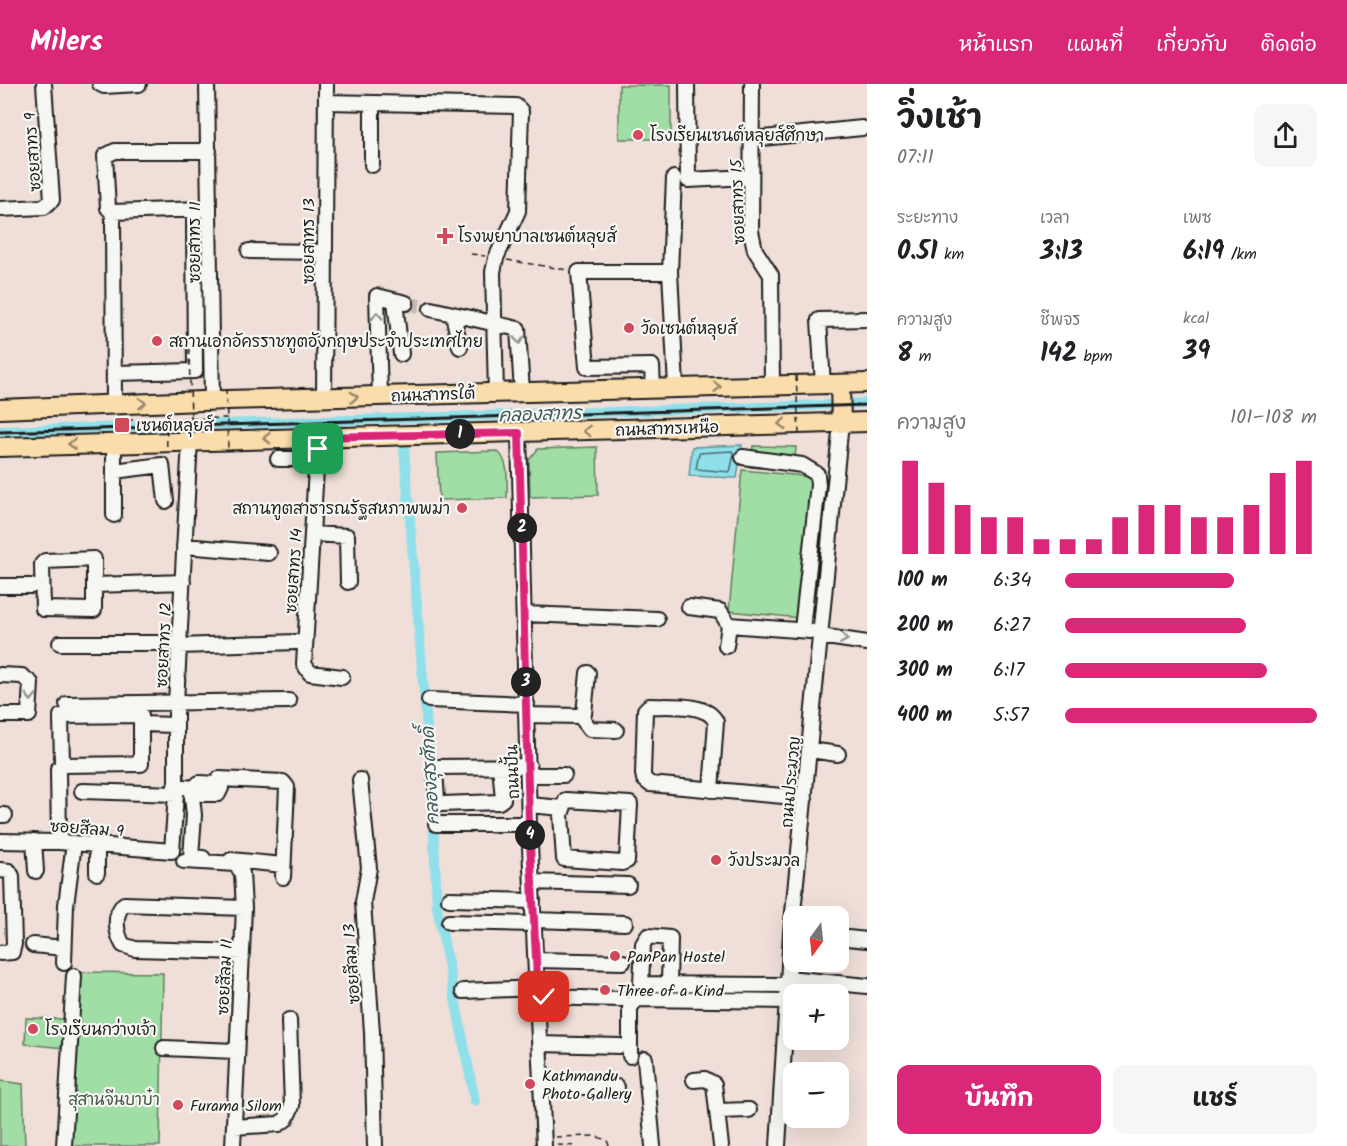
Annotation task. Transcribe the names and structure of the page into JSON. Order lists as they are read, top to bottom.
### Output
{
  "streets": {
    "main road": ["ถนนสาทรใต้", "ถนนสาทรเหนือ"],
    "street": [
      "ซอยสาทร 9",
      "ซอยสาทร 15",
      "ซอยสาทร 13",
      "ซอยสาทร 11",
      "ซอยสาทร 14",
      "ซอยสาทร 12",
      "ถนนปั้น",
      "ถนนประมวญ",
      "ซอยสีลม 9",
      "ซอยสีลม 13",
      "ซอยสีลม 11"
    ]
  },
  "crossings": [
    ["ซอยสาทร 15", "ถนนสาทรใต้"],
    ["ซอยสาทร 13", "ถนนสาทรใต้"],
    ["ซอยสาทร 11", "ถนนสาทรใต้"],
    ["ถนนสาทรเหนือ", "ซอยสาทร 14"],
    ["ถนนสาทรเหนือ", "ซอยสาทร 12"],
    ["ถนนสาทรเหนือ", "ถนนปั้น"],
    ["ถนนสาทรเหนือ", "ถนนประมวญ"],
    ["ซอยสาทร 12", "ซอยสีลม 9"]
  ],
  "one_way": ["ถนนสาทรเหนือ"],
  "water": ["คลองสาทร", "คลองสุรศักดิ์"],
  "parks": ["สุสานจีนบาบ๋า"],
  "places": {
    "other": [
      "โรงเรียนเซนต์หลุยส์ศึกษา",
      "วัดเซนต์หลุยส์",
      "สถานเอกอัครราชทูตอังกฤษประจำประเทศไทย",
      "สถานทูตสาธารณรัฐสหภาพพม่า",
      "วังประมวล",
      "PanPan Hostel",
      "Three of a Kind",
      "โรงเรียนกว่างเจ้า",
      "Kathmandu Photo Gallery",
      "Furama Silom"
    ],
    "health": ["โรงพยาบาลเซนต์หลุยส์"],
    "transit": ["เซนต์หลุยส์"]
  },
  "north": "bottom",
  "page": {
    "header": "Milers",
    "nav": [
      "หน้าแรก",
      "แผนที่",
      "เกี่ยวกับ",
      "ติดต่อ"
    ],
    "heading": ["วิ่งเช้า", "07:11"],
    "stats": [
      ["ระยะทาง", "0.51 km"],
      ["เวลา", "3:13"],
      ["เพซ", "6:19 /km"],
      ["ความสูง", "8 m"],
      ["ชีพจร", "142 bpm"],
      ["kcal", "39"]
    ],
    "chart": ["ความสูง", "101–108 m"],
    "pins": [
      "1",
      "2",
      "3",
      "4"
    ],
    "list": [
      {
        "name": "100 m",
        "note": "6:34"
      },
      {
        "name": "200 m",
        "note": "6:27"
      },
      {
        "name": "300 m",
        "note": "6:17"
      },
      {
        "name": "400 m",
        "note": "5:57"
      }
    ],
    "map_buttons": ["+", "−"],
    "buttons": ["บันทึก", "แชร์"]
  }
}
